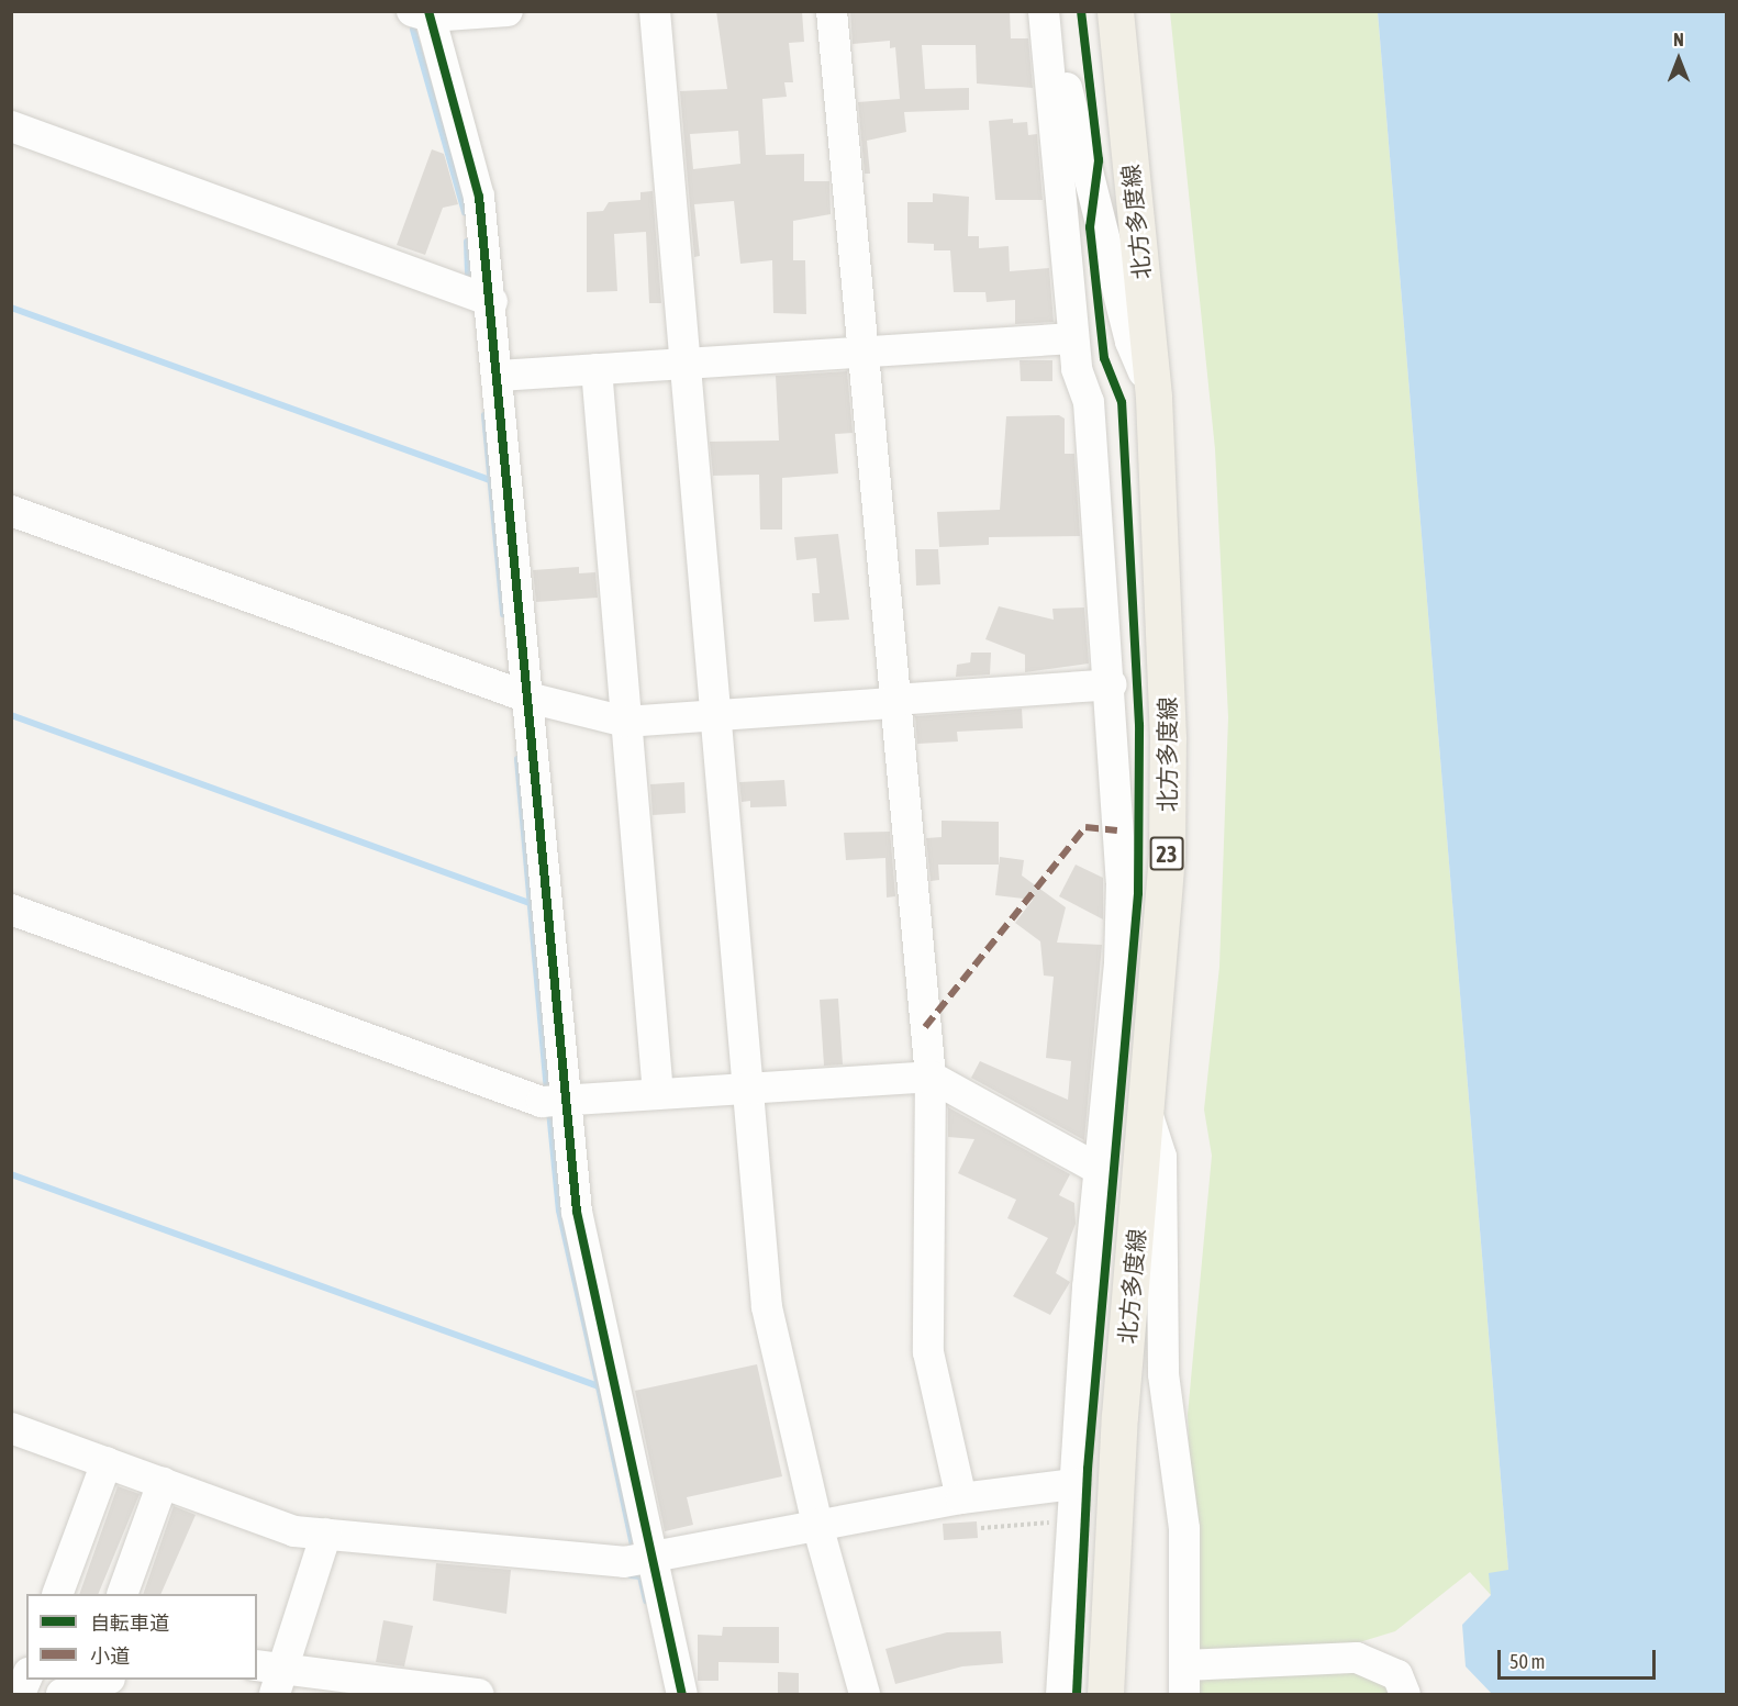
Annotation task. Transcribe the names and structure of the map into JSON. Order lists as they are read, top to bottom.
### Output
{
  "streets": {
    "main road": ["北方多度線", "23"]
  },
  "legend": ["自転車道", "小道"],
  "scale_bar": "50 m",
  "north": "top"
}
